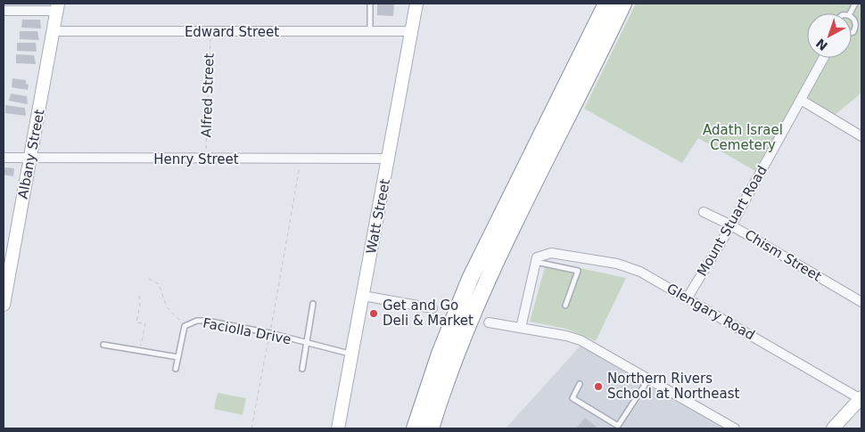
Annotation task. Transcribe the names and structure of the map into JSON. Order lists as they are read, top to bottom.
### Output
{
  "streets": {
    "street": [
      "Edward Street",
      "Albany Street",
      "Henry Street",
      "Watt Street",
      "Mount Stuart Road",
      "Chism Street",
      "Glengary Road"
    ],
    "lane": ["Faciolla Drive"],
    "path": ["Alfred Street"]
  },
  "crossings": [
    ["Edward Street", "Alfred Street"],
    ["Edward Street", "Albany Street"],
    ["Edward Street", "Watt Street"],
    ["Alfred Street", "Henry Street"],
    ["Albany Street", "Henry Street"],
    ["Henry Street", "Watt Street"],
    ["Watt Street", "Faciolla Drive"],
    ["Mount Stuart Road", "Chism Street"],
    ["Mount Stuart Road", "Glengary Road"]
  ],
  "parks": ["Adath Israel Cemetery"],
  "places": ["Get and Go Deli & Market", "Northern Rivers School at Northeast"],
  "north": "bottom left"
}
